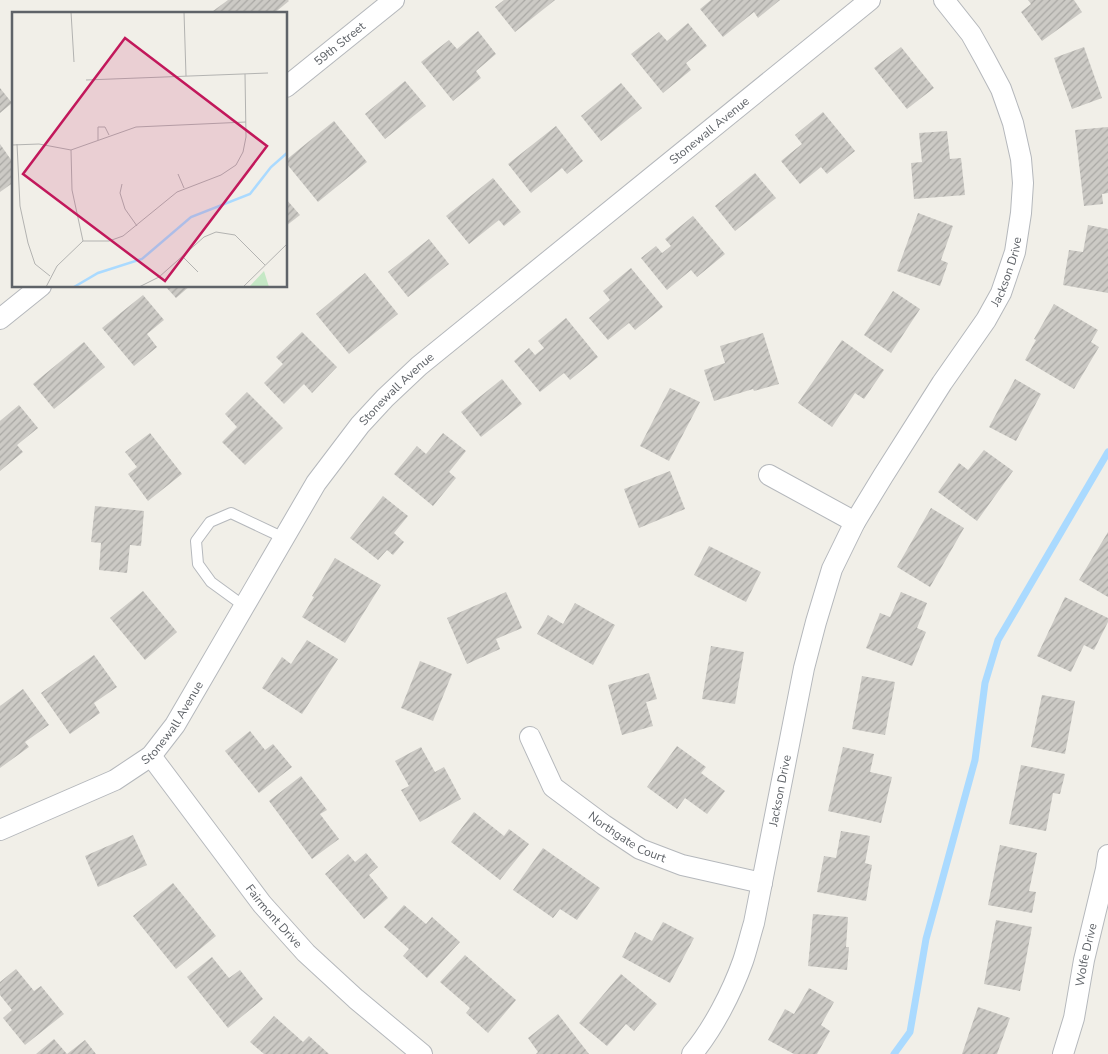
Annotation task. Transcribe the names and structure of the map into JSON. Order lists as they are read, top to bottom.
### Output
{
  "streets": {
    "street": [
      "59th Street",
      "Stonewall Avenue",
      "Jackson Drive",
      "Northgate Court",
      "Fairmont Drive",
      "Wolfe Drive"
    ]
  },
  "crossings": [
    ["Stonewall Avenue", "Fairmont Drive"],
    ["Jackson Drive", "Northgate Court"]
  ]
}
